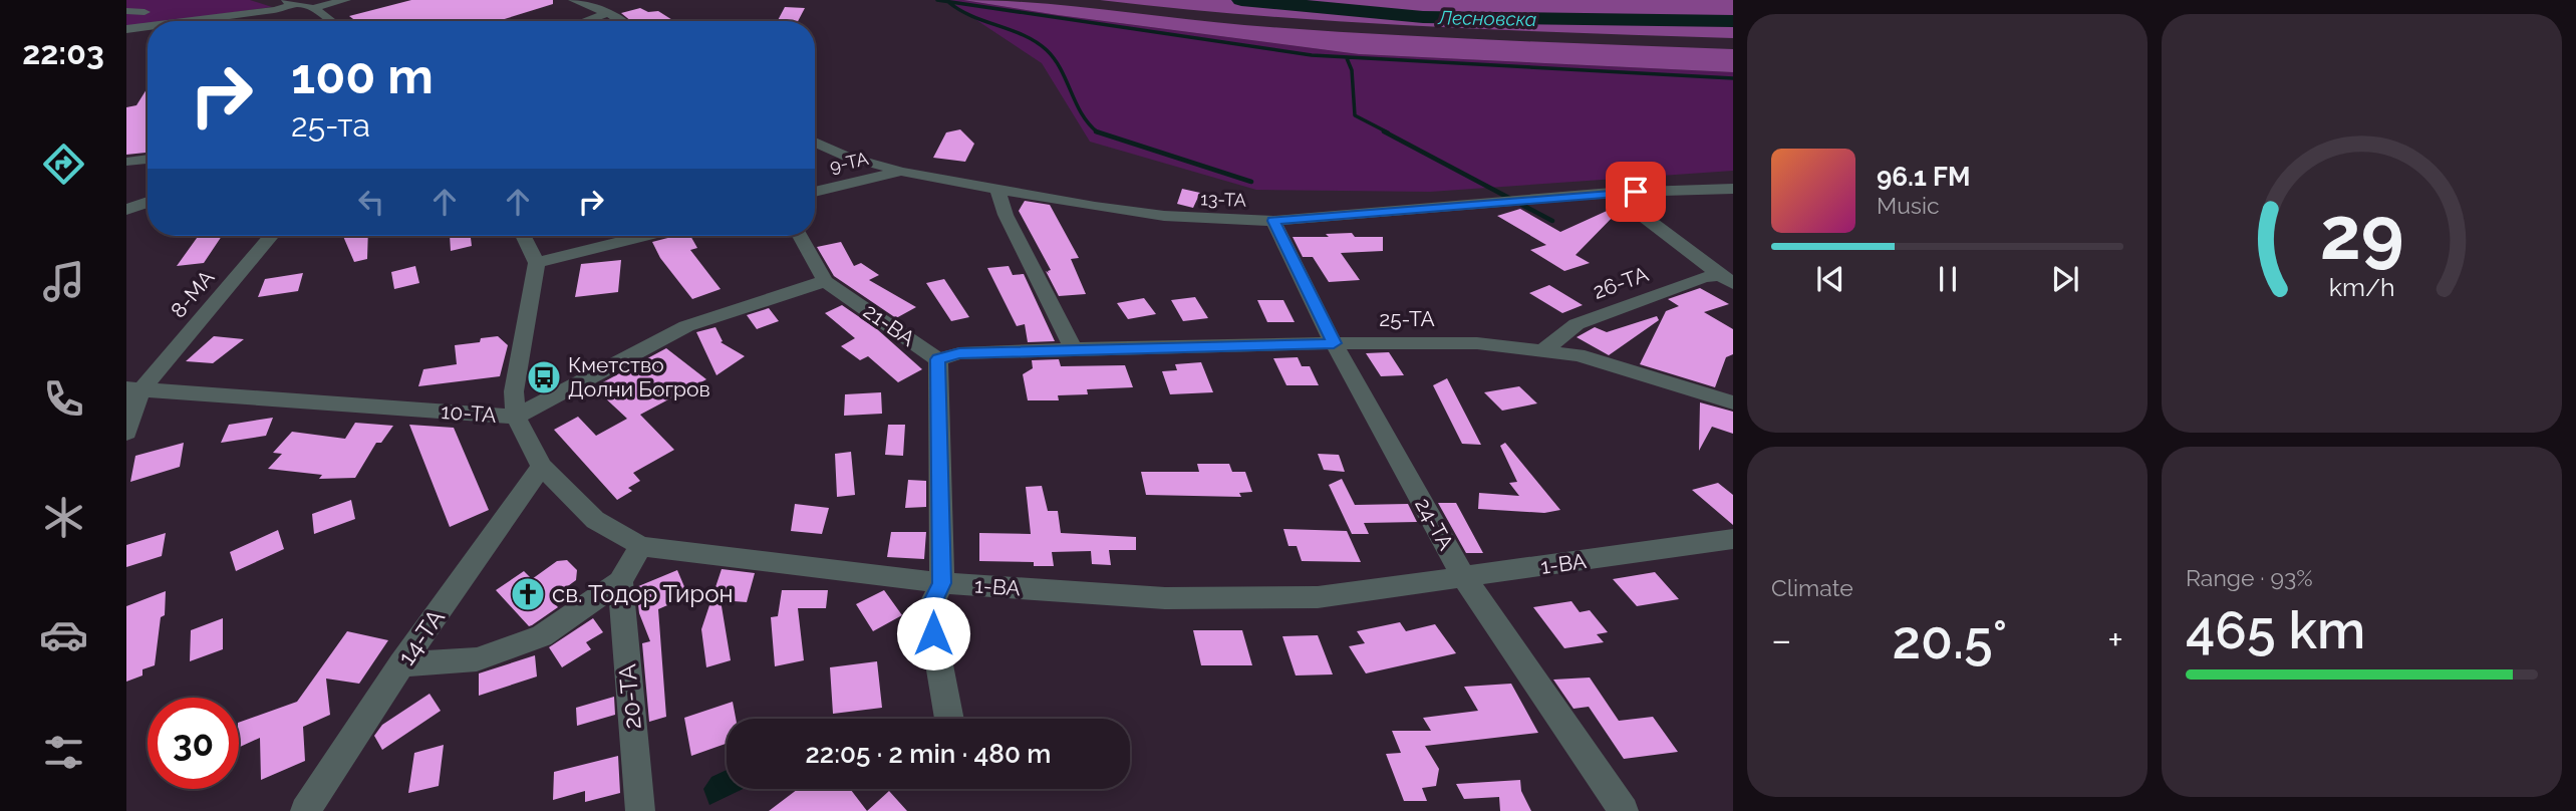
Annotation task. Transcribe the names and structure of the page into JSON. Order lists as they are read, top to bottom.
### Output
{
  "streets": {
    "street": [
      "9-ТА",
      "13-ТА",
      "26-ТА",
      "8-МА",
      "25-ТА",
      "21-ВА",
      "10-ТА",
      "24-ТА",
      "1-ВА",
      "14-ТА",
      "20-ТА"
    ]
  },
  "crossings": [
    ["9-ТА", "13-ТА"],
    ["13-ТА", "24-ТА"],
    ["26-ТА", "25-ТА"],
    ["8-МА", "10-ТА"],
    ["25-ТА", "21-ВА"],
    ["25-ТА", "24-ТА"],
    ["21-ВА", "10-ТА"],
    ["21-ВА", "1-ВА"],
    ["10-ТА", "1-ВА"],
    ["24-ТА", "1-ВА"],
    ["1-ВА", "14-ТА"]
  ],
  "water": ["Лесновска"],
  "places": {
    "bus stop": ["Кметство Долни Богров"],
    "church": ["св. Тодор Тирон"]
  },
  "page": {
    "tabs": "22:03",
    "turn": ["100 m", "25-та"],
    "song": ["96.1 FM", "Music"],
    "tile": [
      "Climate",
      ["Range · 93%", "465 km"]
    ],
    "heat": ["−", "20.5°", "+"],
    "limit": "30",
    "trip": "22:05 · 2 min · 480 m",
    "gauge": ["29", "km/h"]
  }
}
